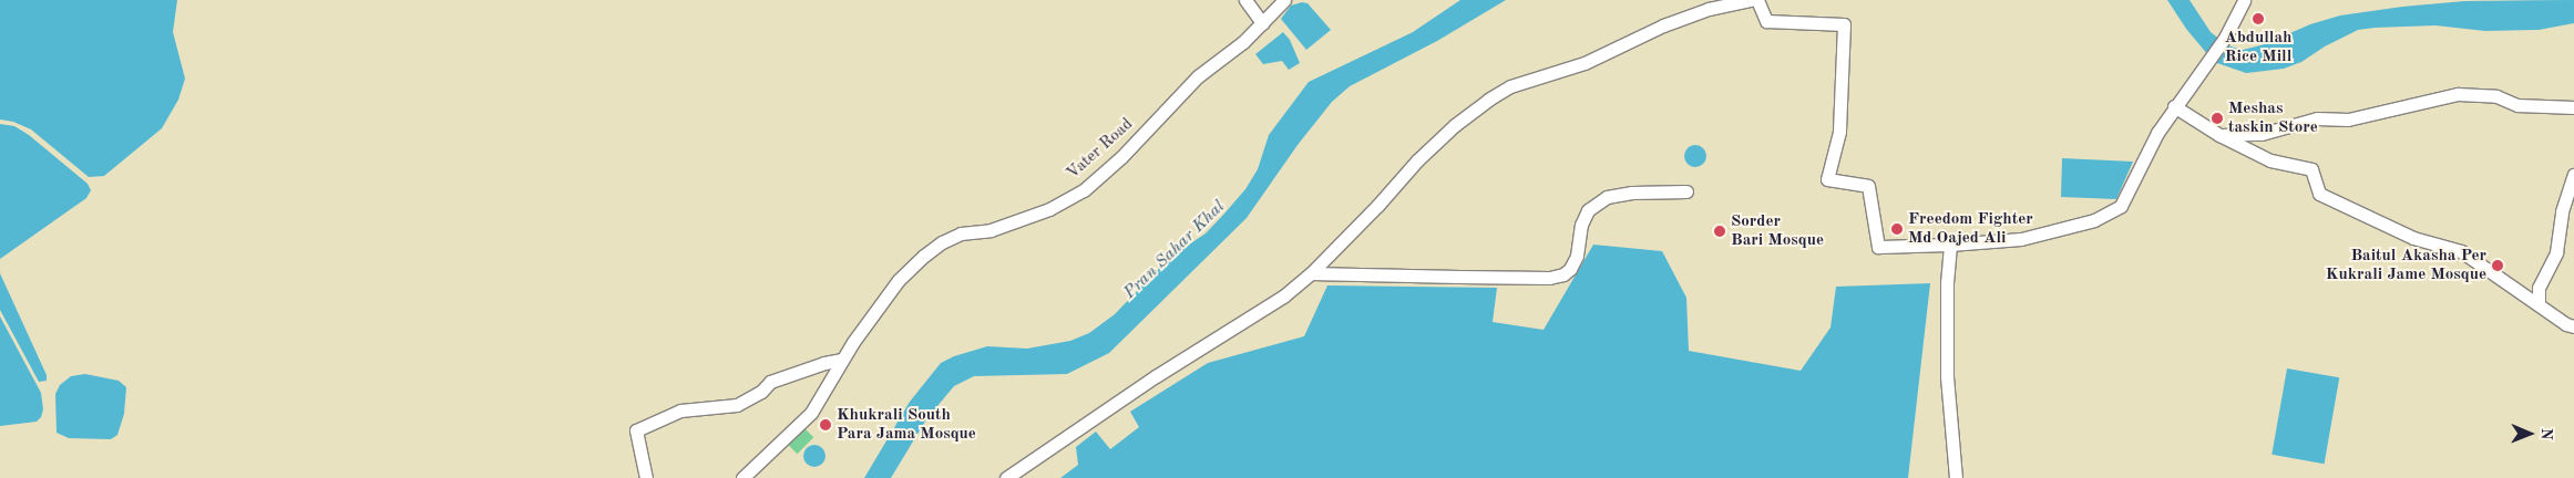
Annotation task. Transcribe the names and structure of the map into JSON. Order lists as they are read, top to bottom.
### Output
{
  "streets": {
    "street": ["Vater Road"]
  },
  "water": ["Pran Sahar Khal"],
  "places": [
    "Abdullah Rice Mill",
    "Meshas taskin Store",
    "Freedom Fighter Md Oajed Ali",
    "Sorder Bari Mosque",
    "Baitul Akasha Per Kukrali Jame Mosque",
    "Khukrali South Para Jama Mosque"
  ],
  "north": "right"
}
